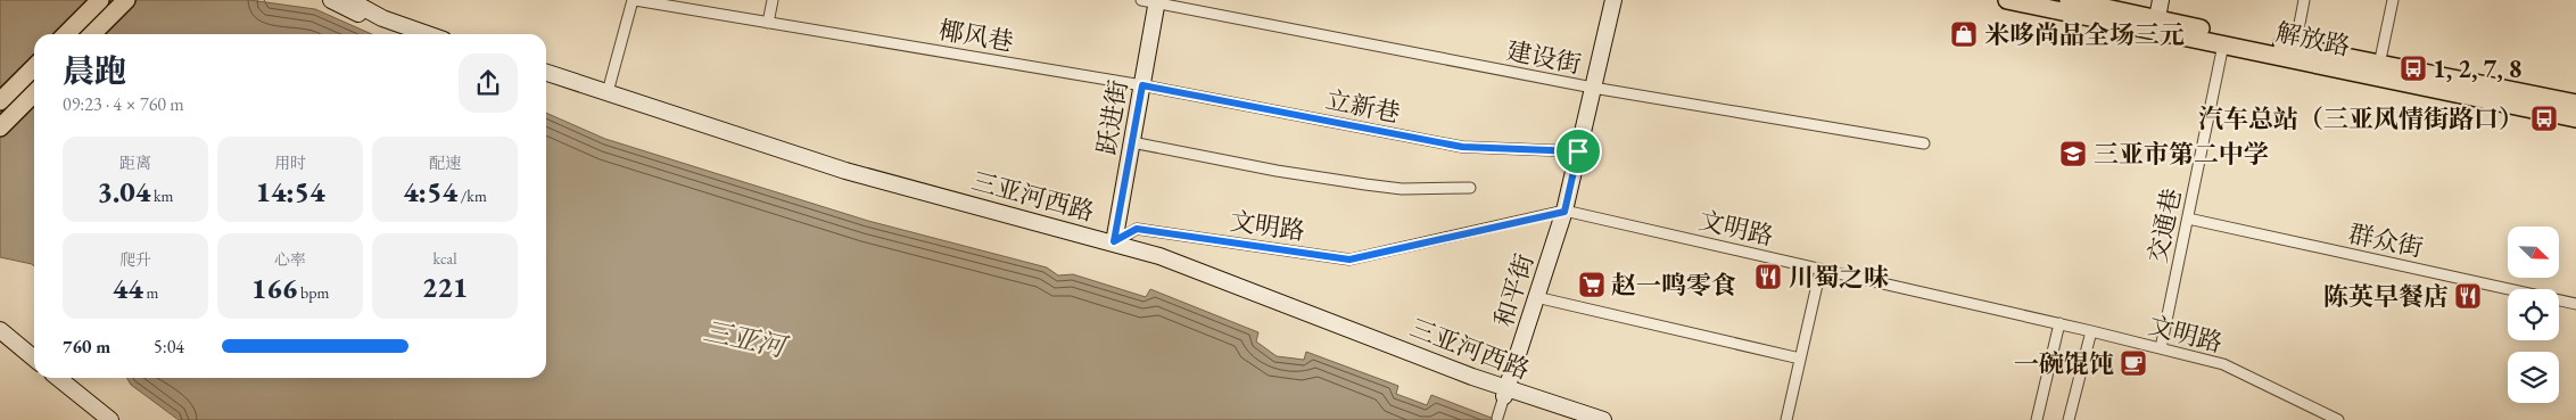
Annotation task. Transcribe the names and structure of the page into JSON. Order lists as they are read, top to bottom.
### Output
{
  "streets": {
    "main road": [
      "解放路",
      "跃进街",
      "三亚河西路",
      "和平街"
    ],
    "street": [
      "椰风巷",
      "建设街",
      "立新巷",
      "文明路",
      "交通巷",
      "群众街"
    ]
  },
  "crossings": [
    ["椰风巷", "立新巷"],
    ["椰风巷", "跃进街"],
    ["解放路", "交通巷"],
    ["建设街", "跃进街"],
    ["建设街", "和平街"],
    ["立新巷", "跃进街"],
    ["立新巷", "和平街"],
    ["跃进街", "三亚河西路"],
    ["跃进街", "文明路"],
    ["三亚河西路", "文明路"],
    ["三亚河西路", "和平街"],
    ["文明路", "交通巷"],
    ["文明路", "和平街"],
    ["交通巷", "群众街"]
  ],
  "water": ["三亚河"],
  "places": {
    "shop": ["米哆尚品全场三元"],
    "bus stop": ["1, 2, 7, 8", "汽车总站（三亚风情街路口）"],
    "school or university": ["三亚市第二中学"],
    "restaurant": ["川蜀之味", "陈英早餐店"],
    "supermarket": ["赵一鸣零食"],
    "cafe": ["一碗馄饨"]
  },
  "north": "bottom right",
  "page": {
    "heading": ["晨跑", "09:23 · 4 × 760 m"],
    "stats": [
      ["距离", "3.04 km"],
      ["用时", "14:54"],
      ["配速", "4:54 /km"],
      ["爬升", "44 m"],
      ["心率", "166 bpm"],
      ["kcal", "221"]
    ],
    "list": [
      {
        "name": "760 m",
        "note": "5:04"
      }
    ]
  }
}
